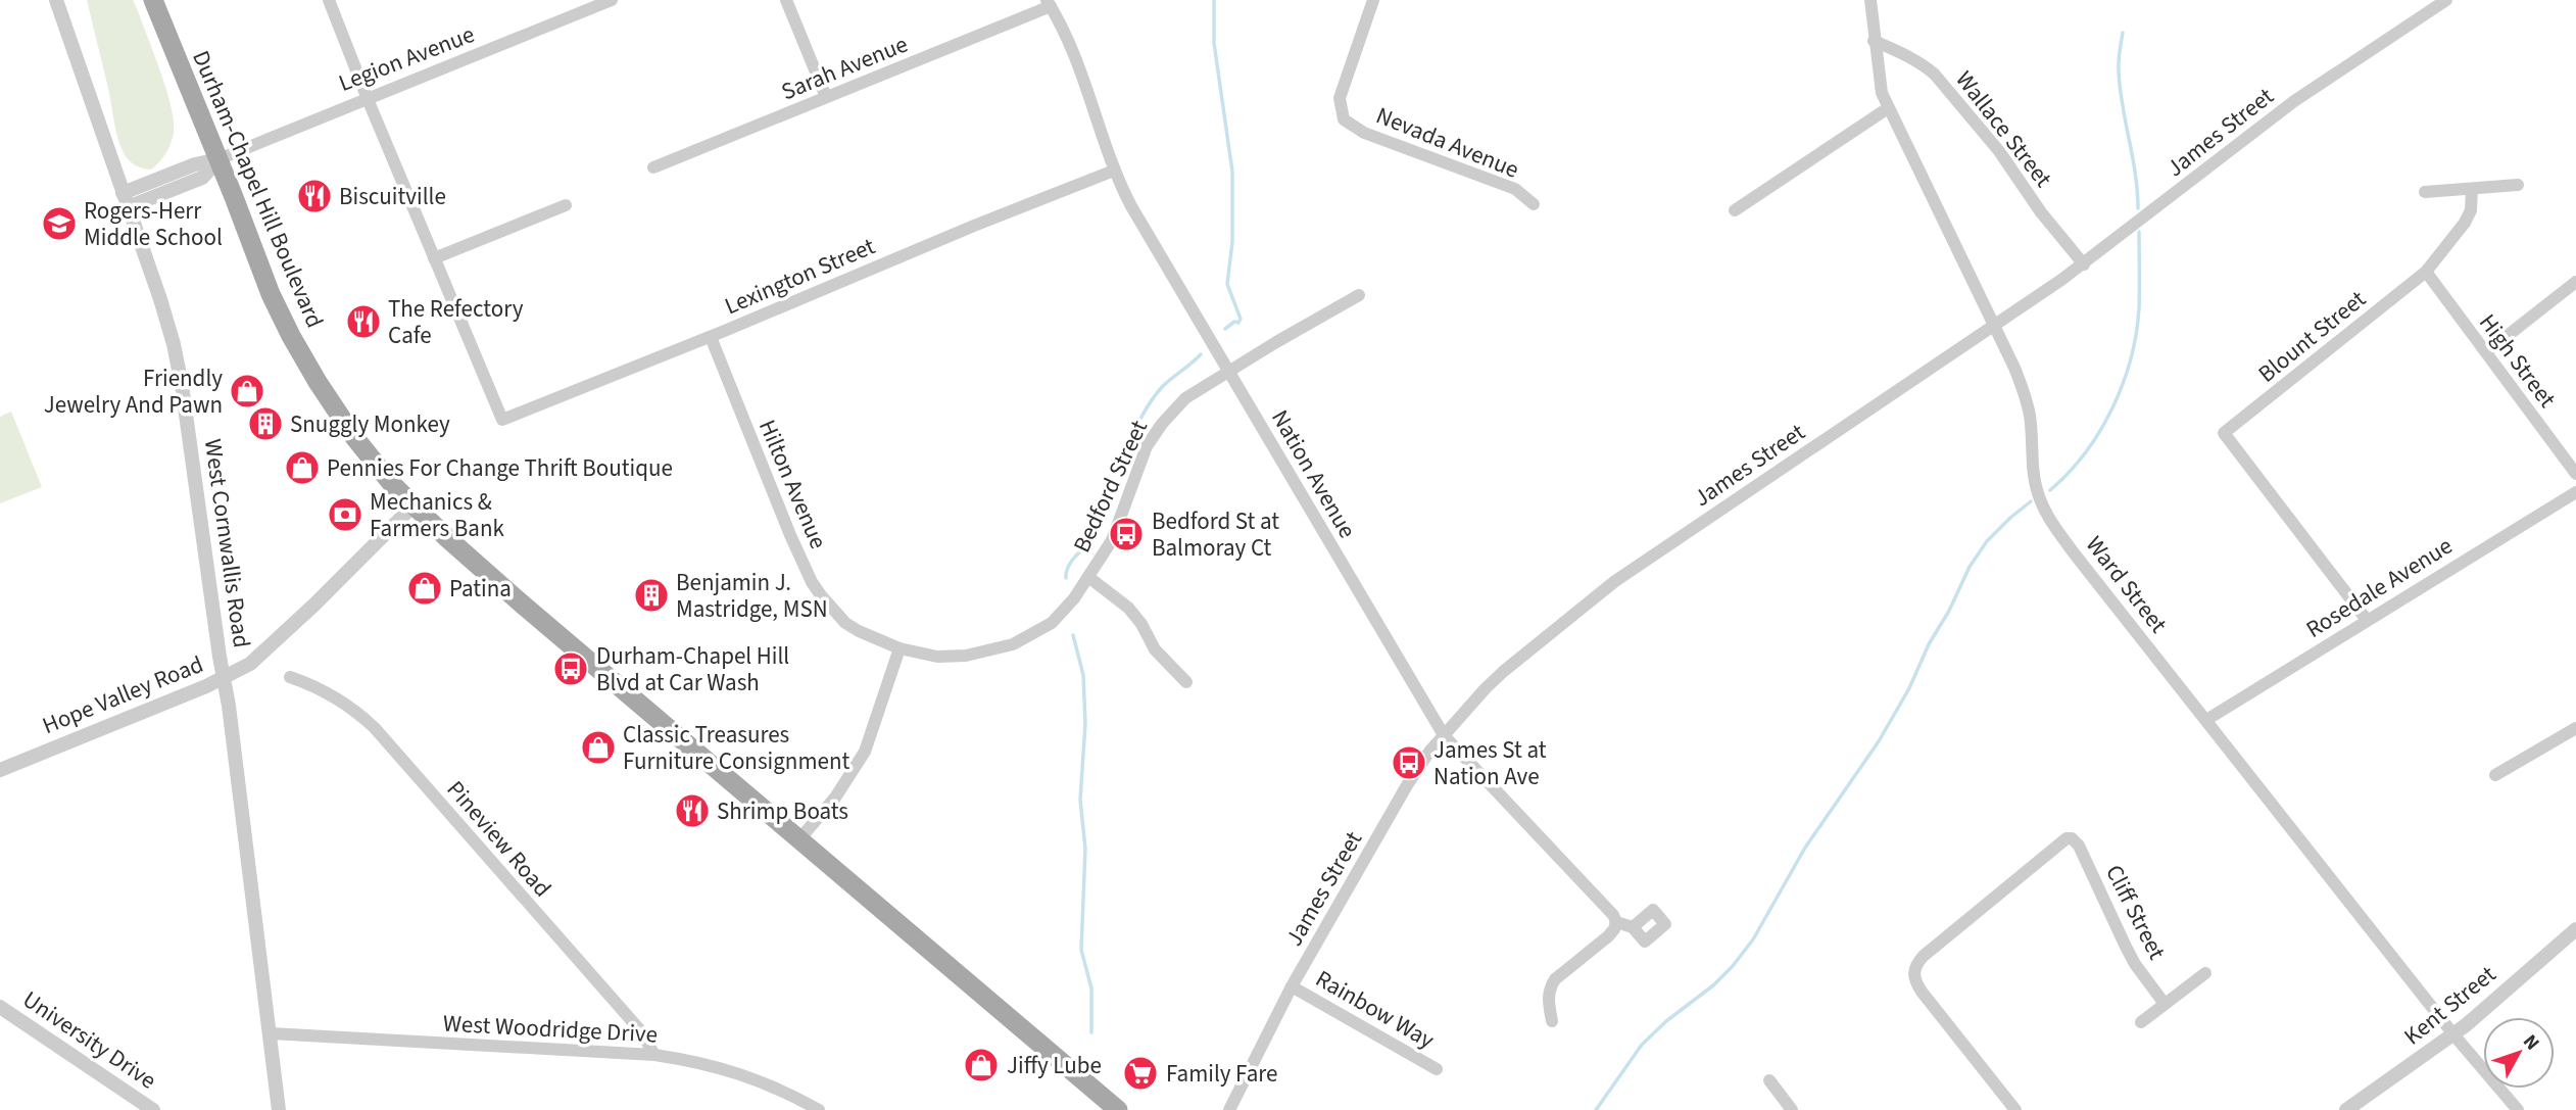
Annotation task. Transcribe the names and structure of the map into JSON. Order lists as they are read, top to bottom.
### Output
{
  "streets": {
    "main road": ["Durham-Chapel Hill Boulevard"],
    "street": [
      "Legion Avenue",
      "Sarah Avenue",
      "Wallace Street",
      "James Street",
      "Nevada Avenue",
      "Lexington Street",
      "Blount Street",
      "High Street",
      "Nation Avenue",
      "Hilton Avenue",
      "Bedford Street",
      "West Cornwallis Road",
      "Ward Street",
      "Rosedale Avenue",
      "Hope Valley Road",
      "Pineview Road",
      "Cliff Street",
      "Kent Street",
      "Rainbow Way",
      "West Woodridge Drive",
      "University Drive"
    ]
  },
  "crossings": [
    ["Legion Avenue", "Durham-Chapel Hill Boulevard"],
    ["Legion Avenue", "West Cornwallis Road"],
    ["Sarah Avenue", "Nation Avenue"],
    ["Wallace Street", "James Street"],
    ["Wallace Street", "Ward Street"],
    ["James Street", "Nation Avenue"],
    ["James Street", "Ward Street"],
    ["James Street", "Rainbow Way"],
    ["Durham-Chapel Hill Boulevard", "Hope Valley Road"],
    ["Lexington Street", "Nation Avenue"],
    ["Lexington Street", "Hilton Avenue"],
    ["Blount Street", "High Street"],
    ["Blount Street", "Rosedale Avenue"],
    ["Nation Avenue", "Bedford Street"],
    ["Hilton Avenue", "Bedford Street"],
    ["West Cornwallis Road", "Hope Valley Road"],
    ["West Cornwallis Road", "West Woodridge Drive"],
    ["Ward Street", "Rosedale Avenue"],
    ["Ward Street", "Kent Street"],
    ["Pineview Road", "West Woodridge Drive"]
  ],
  "places": {
    "restaurant": ["Biscuitville", "The Refectory Cafe", "Shrimp Boats"],
    "school or university": ["Rogers-Herr Middle School"],
    "shop": [
      "Friendly Jewelry And Pawn",
      "Pennies For Change Thrift Boutique",
      "Patina",
      "Classic Treasures Furniture Consignment",
      "Jiffy Lube"
    ],
    "building": ["Snuggly Monkey", "Benjamin J. Mastridge, MSN"],
    "bank": ["Mechanics & Farmers Bank"],
    "bus stop": ["Bedford St at Balmoray Ct", "Durham-Chapel Hill Blvd at Car Wash", "James St at Nation Ave"],
    "supermarket": ["Family Fare"]
  },
  "north": "top right"
}
